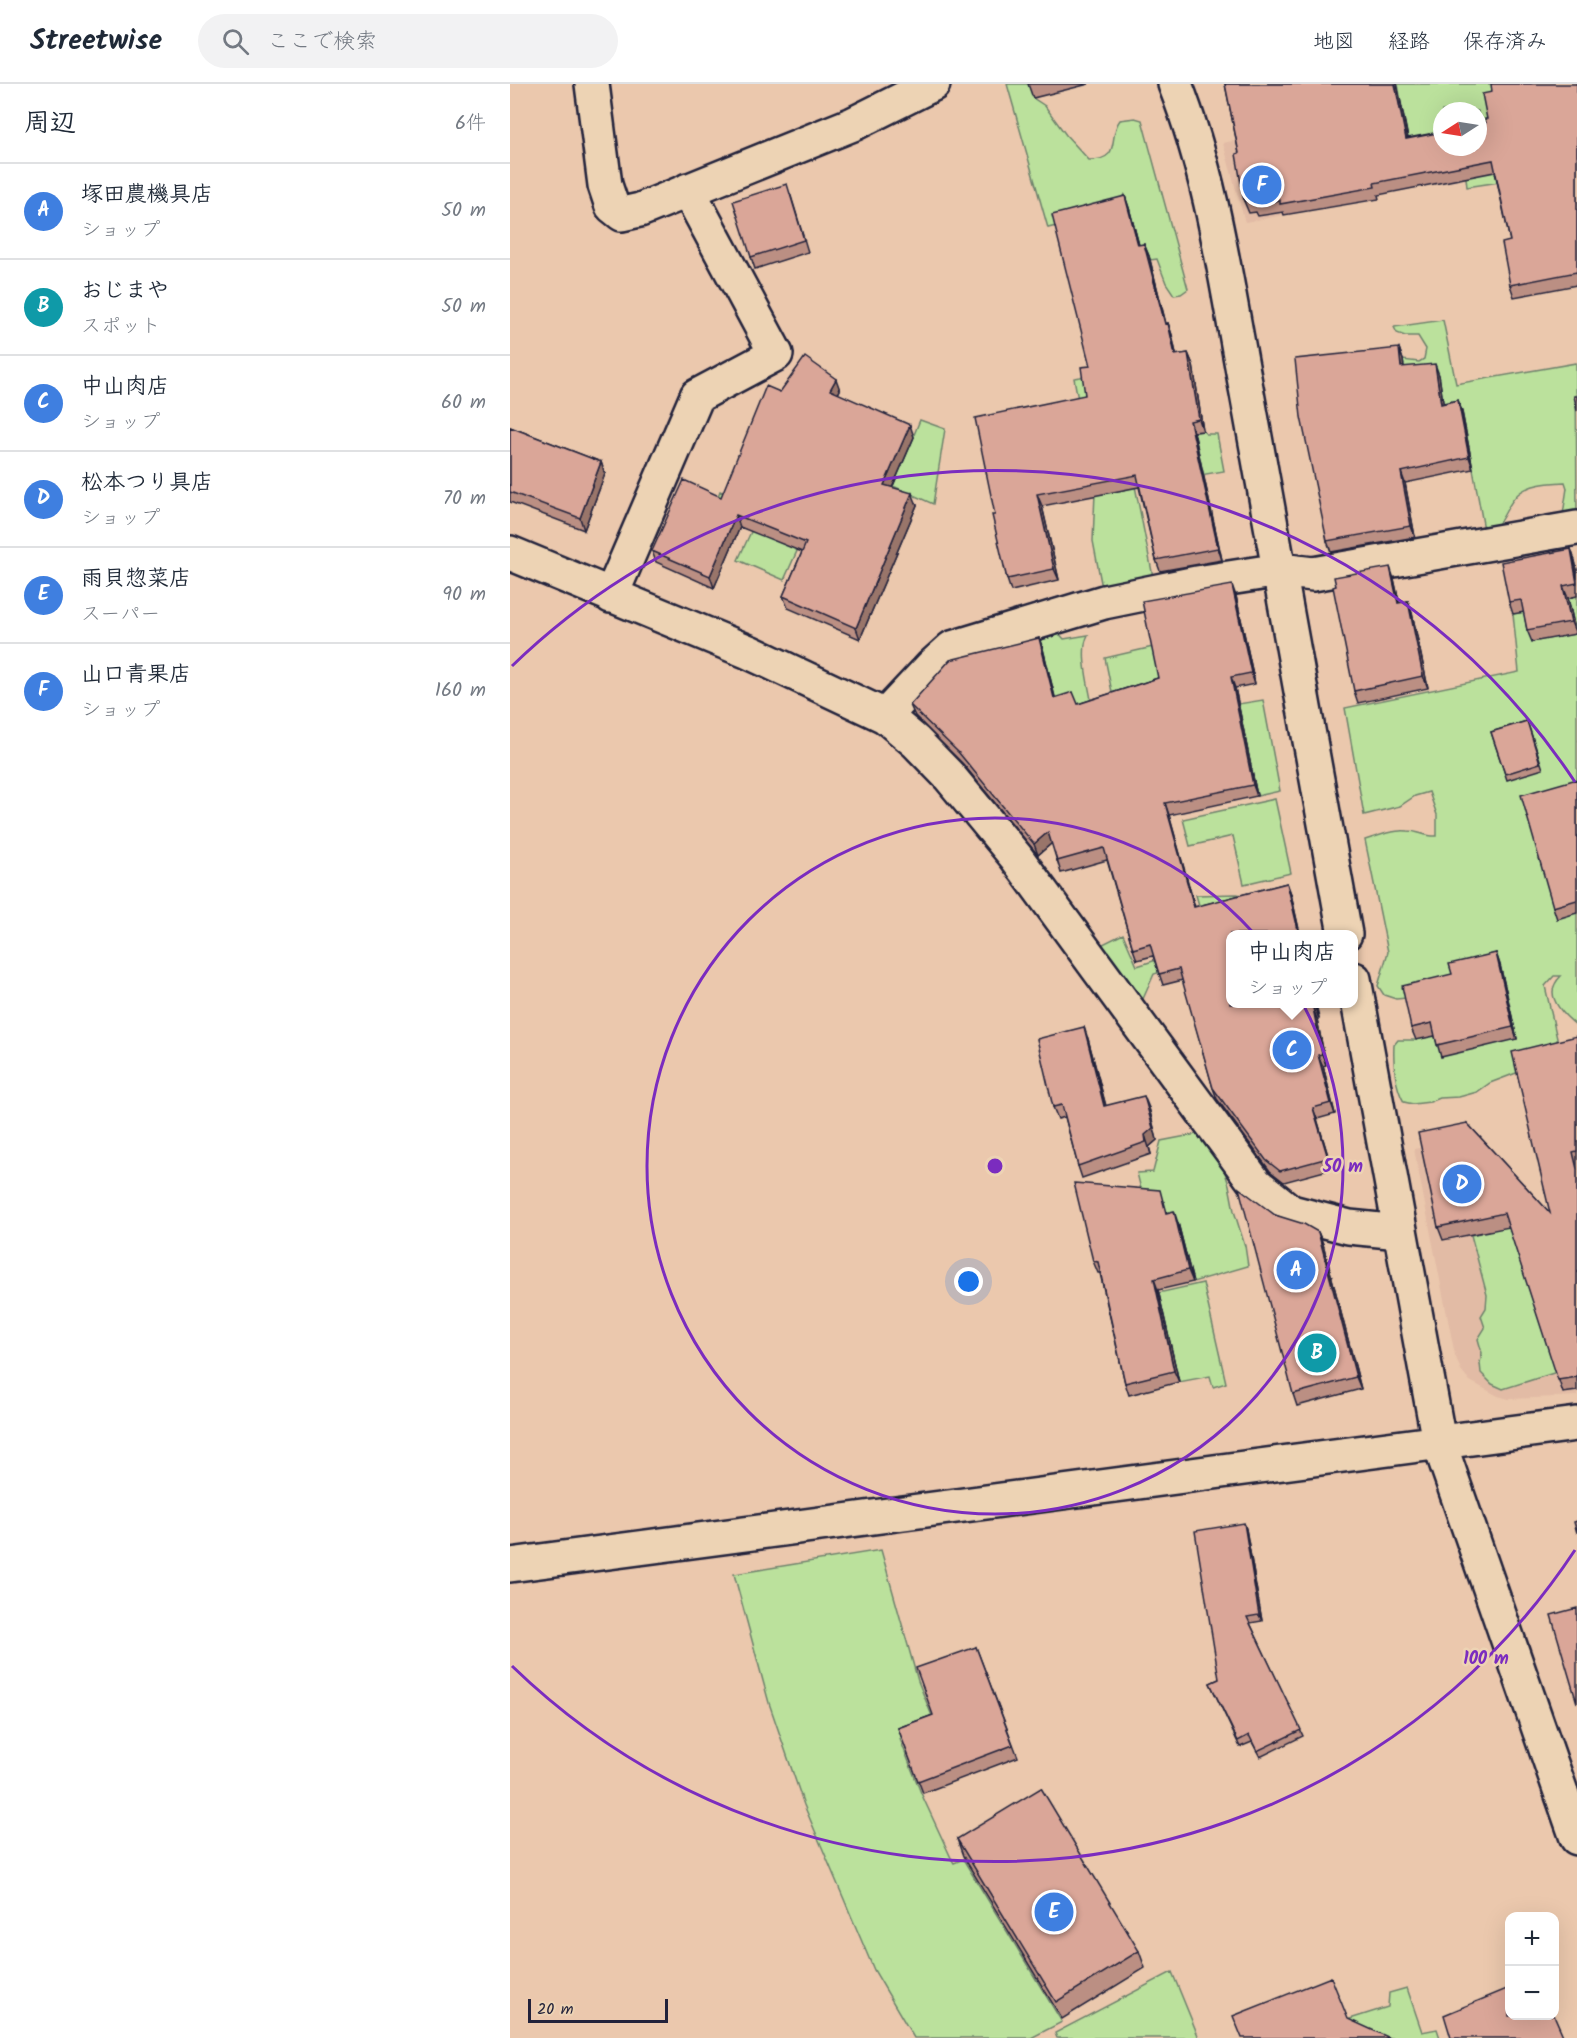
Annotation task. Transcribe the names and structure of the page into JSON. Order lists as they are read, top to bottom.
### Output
{
  "scale_bar": "20 m",
  "north": "left",
  "page": {
    "header": "Streetwise",
    "search": "ここで検索",
    "nav": ["地図", "経路", "保存済み"],
    "heading": ["周辺", "6件"],
    "list": [
      {
        "mark": "A",
        "name": "塚田農機具店",
        "note": "ショップ",
        "value": "50 m"
      },
      {
        "mark": "B",
        "name": "おじまや",
        "note": "スポット",
        "value": "50 m"
      },
      {
        "mark": "C",
        "name": "中山肉店",
        "note": "ショップ",
        "value": "60 m"
      },
      {
        "mark": "D",
        "name": "松本つり具店",
        "note": "ショップ",
        "value": "70 m"
      },
      {
        "mark": "E",
        "name": "雨貝惣菜店",
        "note": "スーパー",
        "value": "90 m"
      },
      {
        "mark": "F",
        "name": "山口青果店",
        "note": "ショップ",
        "value": "160 m"
      }
    ],
    "pins": [
      "F",
      "C",
      "D",
      "A",
      "B",
      "E"
    ],
    "popup": ["中山肉店", "ショップ"],
    "map_buttons": ["+", "−"],
    "scale": "20 m"
  },
  "rings": ["50 m", "100 m"]
}
